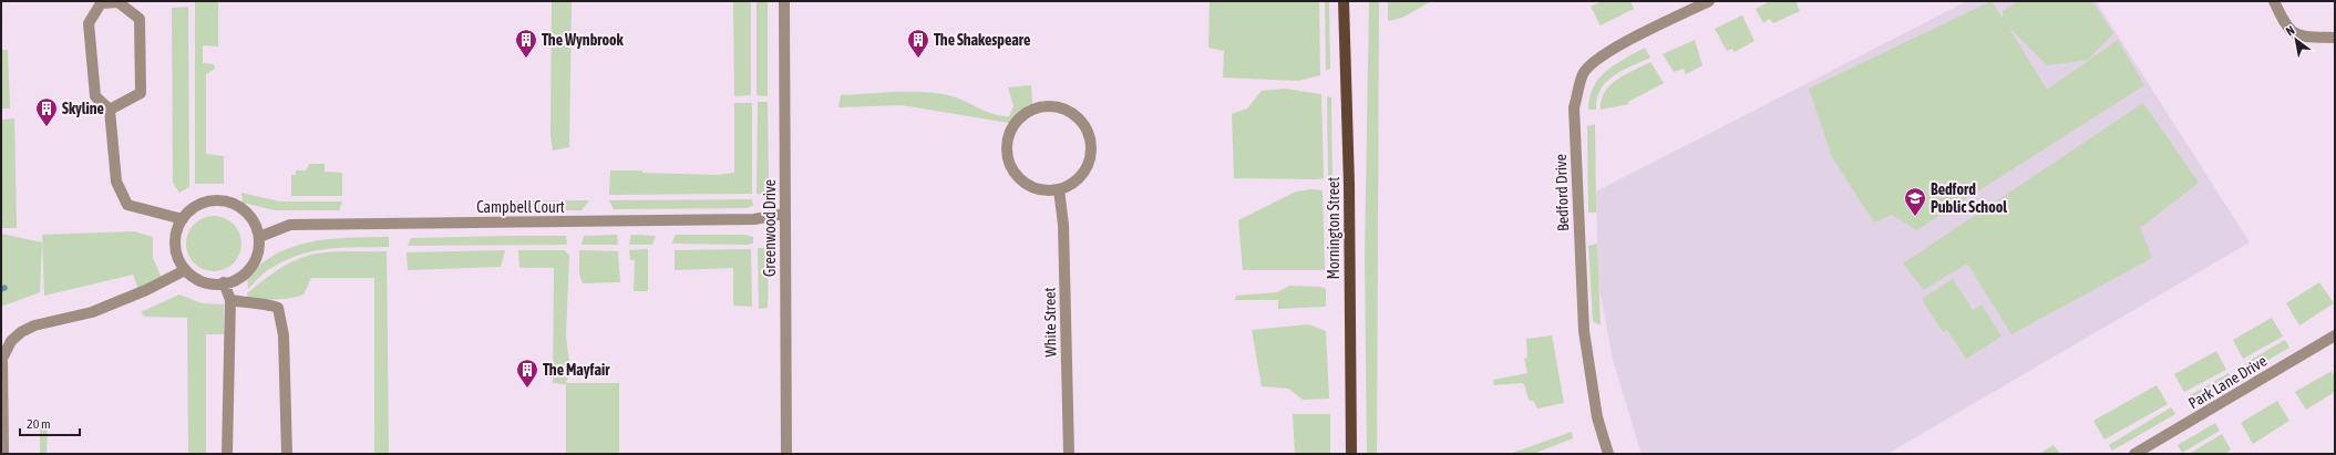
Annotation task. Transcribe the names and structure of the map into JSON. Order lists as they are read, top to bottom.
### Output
{
  "streets": {
    "main road": ["Mornington Street"],
    "street": [
      "Bedford Drive",
      "Campbell Court",
      "Greenwood Drive",
      "White Street",
      "Park Lane Drive"
    ]
  },
  "crossings": [
    ["Campbell Court", "Greenwood Drive"]
  ],
  "places": {
    "building": [
      "The Wynbrook",
      "The Shakespeare",
      "Skyline",
      "The Mayfair"
    ],
    "school or university": ["Bedford Public School"]
  },
  "scale_bar": "20 m",
  "north": "top left"
}
